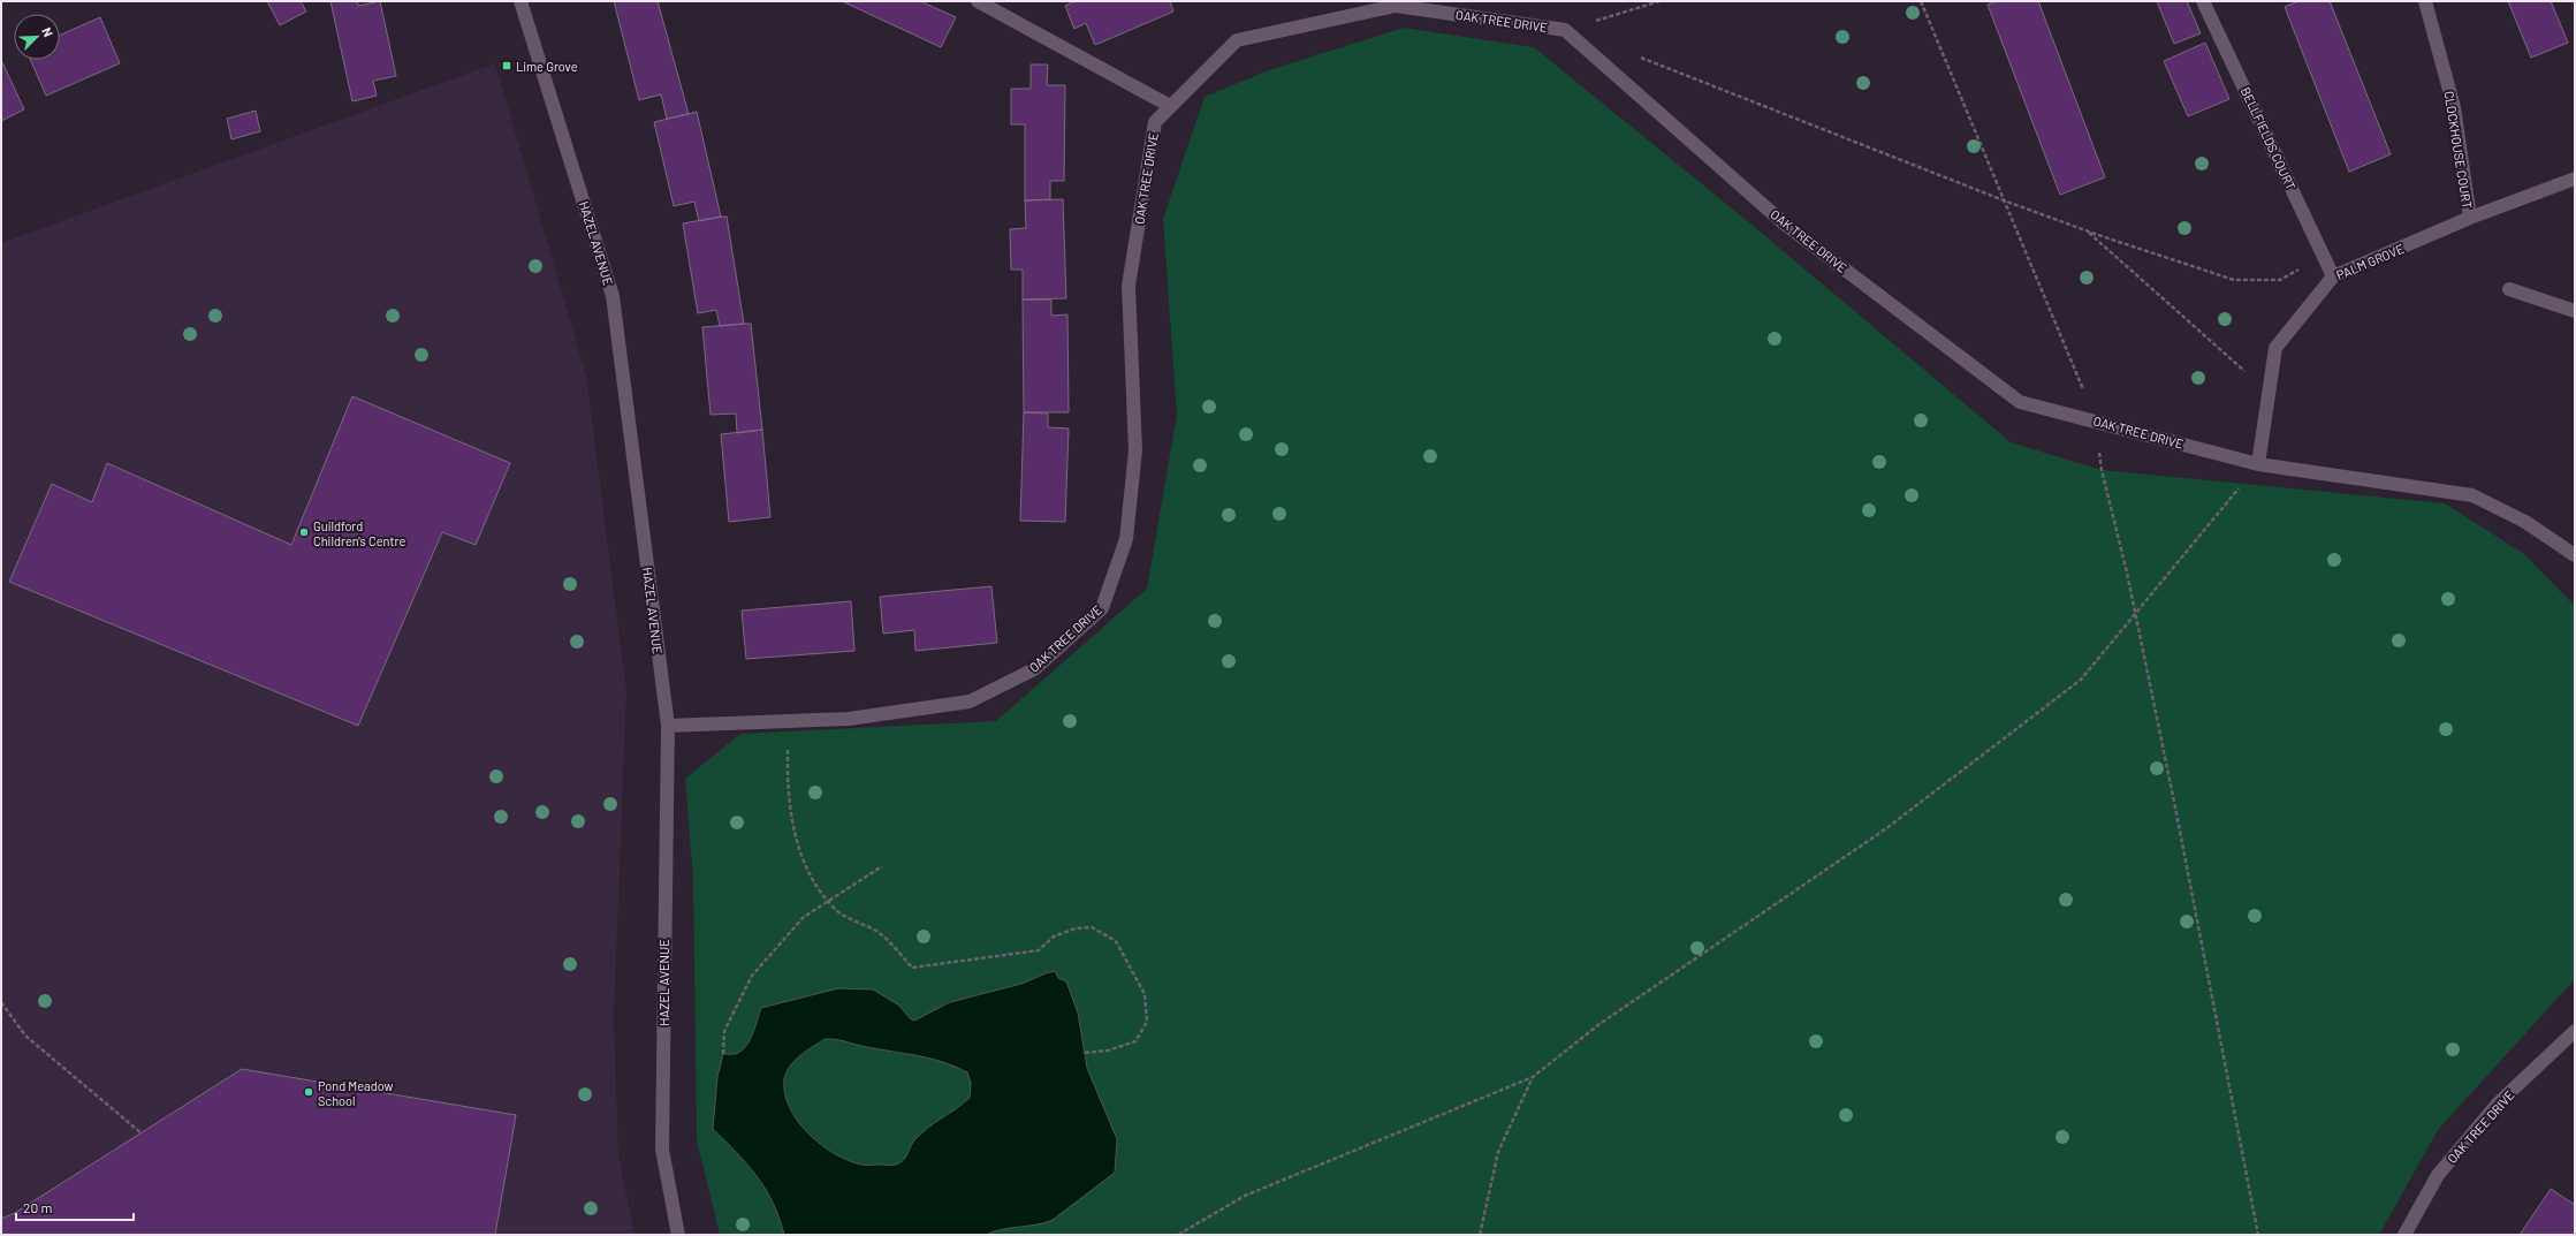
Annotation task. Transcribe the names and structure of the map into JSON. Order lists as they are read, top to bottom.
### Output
{
  "streets": {
    "street": [
      "OAK TREE DRIVE",
      "BELLFIELDS COURT",
      "CLOCKHOUSE COURT",
      "HAZEL AVENUE",
      "PALM GROVE"
    ]
  },
  "crossings": [
    ["OAK TREE DRIVE", "HAZEL AVENUE"],
    ["OAK TREE DRIVE", "PALM GROVE"],
    ["BELLFIELDS COURT", "PALM GROVE"],
    ["CLOCKHOUSE COURT", "PALM GROVE"]
  ],
  "places": {
    "transit": ["Lime Grove"],
    "other": ["Guildford Children's Centre", "Pond Meadow School"]
  },
  "scale_bar": "20 m",
  "north": "top right"
}
